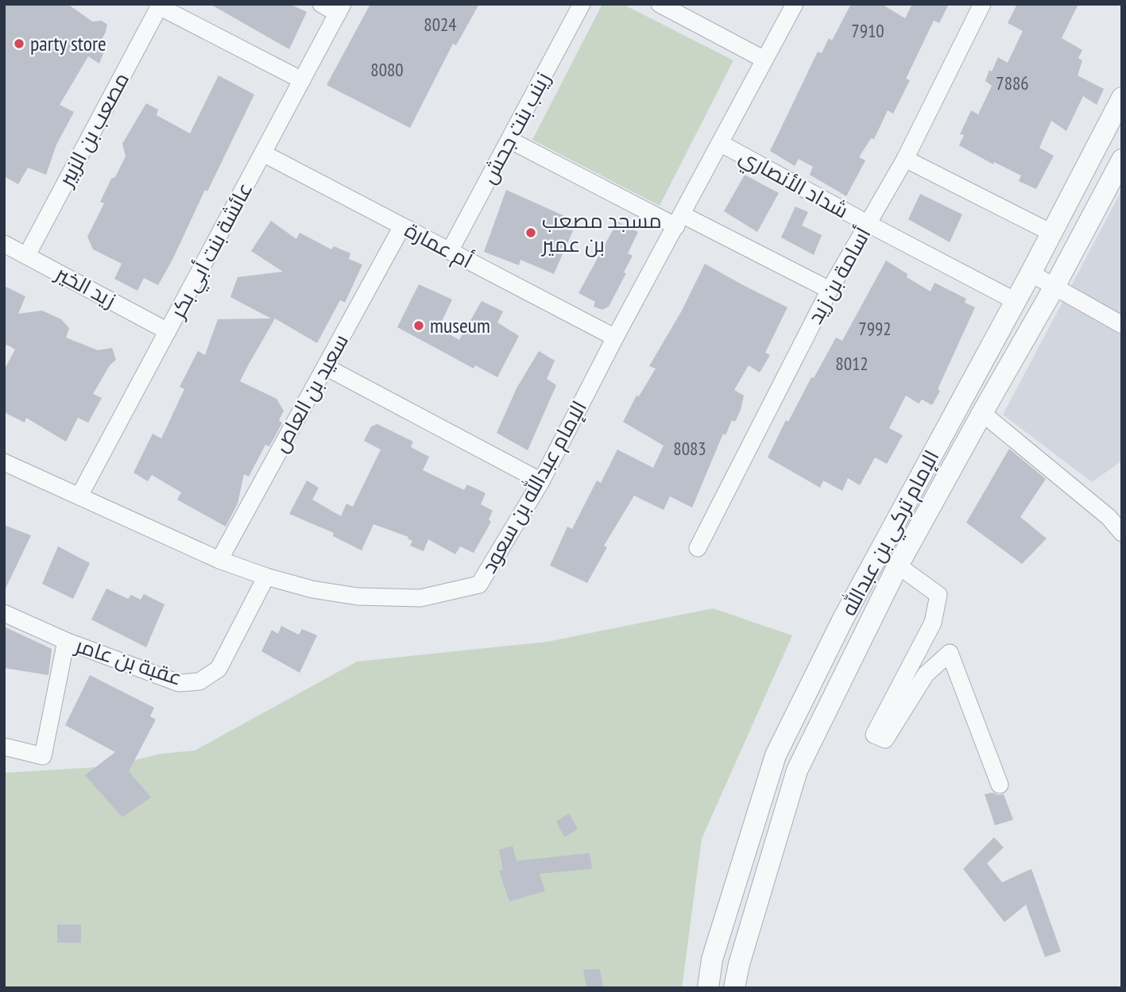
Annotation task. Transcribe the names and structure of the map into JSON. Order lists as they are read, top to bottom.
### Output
{
  "streets": {
    "street": [
      "زينب بنت جحش",
      "مصعب بن الزبير",
      "شداد الأنصاري",
      "أم عمارة",
      "عائشة بنت أبي بكر",
      "أسامة بن زيد",
      "زيد الخير",
      "سعيد بن العاص",
      "الإمام عبدالله بن سعود",
      "الإمام تركي بن عبدالله",
      "عقبة بن عامر"
    ]
  },
  "crossings": [
    ["زينب بنت جحش", "أم عمارة"],
    ["مصعب بن الزبير", "زيد الخير"],
    ["شداد الأنصاري", "أسامة بن زيد"],
    ["شداد الأنصاري", "الإمام عبدالله بن سعود"],
    ["شداد الأنصاري", "الإمام تركي بن عبدالله"],
    ["أم عمارة", "عائشة بنت أبي بكر"],
    ["أم عمارة", "سعيد بن العاص"],
    ["أم عمارة", "الإمام عبدالله بن سعود"],
    ["عائشة بنت أبي بكر", "زيد الخير"],
    ["عائشة بنت أبي بكر", "الإمام عبدالله بن سعود"],
    ["سعيد بن العاص", "الإمام عبدالله بن سعود"],
    ["الإمام عبدالله بن سعود", "عقبة بن عامر"]
  ],
  "places": ["party store", "مسجد مصعب بن عمير", "museum"],
  "house_numbers": [
    "8024",
    "7910",
    "8080",
    "7886",
    "7992",
    "8012",
    "8083"
  ]
}
